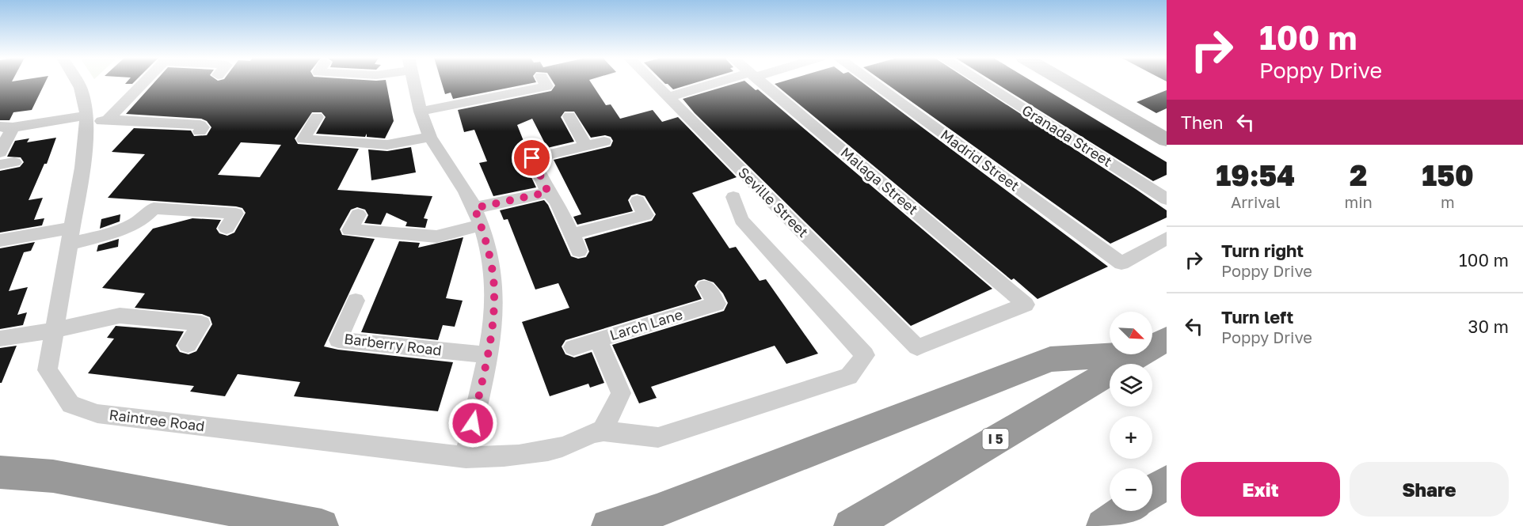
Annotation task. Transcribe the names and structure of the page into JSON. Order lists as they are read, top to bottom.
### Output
{
  "streets": {
    "highway": ["I 5"],
    "street": [
      "Granada Street",
      "Madrid Street",
      "Malaga Street",
      "Seville Street",
      "Larch Lane",
      "Barberry Road",
      "Raintree Road"
    ]
  },
  "crossings": [
    ["Malaga Street", "Seville Street"],
    ["Larch Lane", "Raintree Road"]
  ],
  "north": "bottom right",
  "page": {
    "turn": ["100 m", "Poppy Drive"],
    "then": "Then",
    "eta": [
      "19:54",
      "Arrival",
      "2",
      "min",
      "150",
      "m"
    ],
    "list": [
      {
        "name": "Turn right",
        "note": "Poppy Drive",
        "value": "100 m"
      },
      {
        "name": "Turn left",
        "note": "Poppy Drive",
        "value": "30 m"
      }
    ],
    "map_buttons": ["+", "−"],
    "buttons": ["Exit", "Share"]
  }
}
